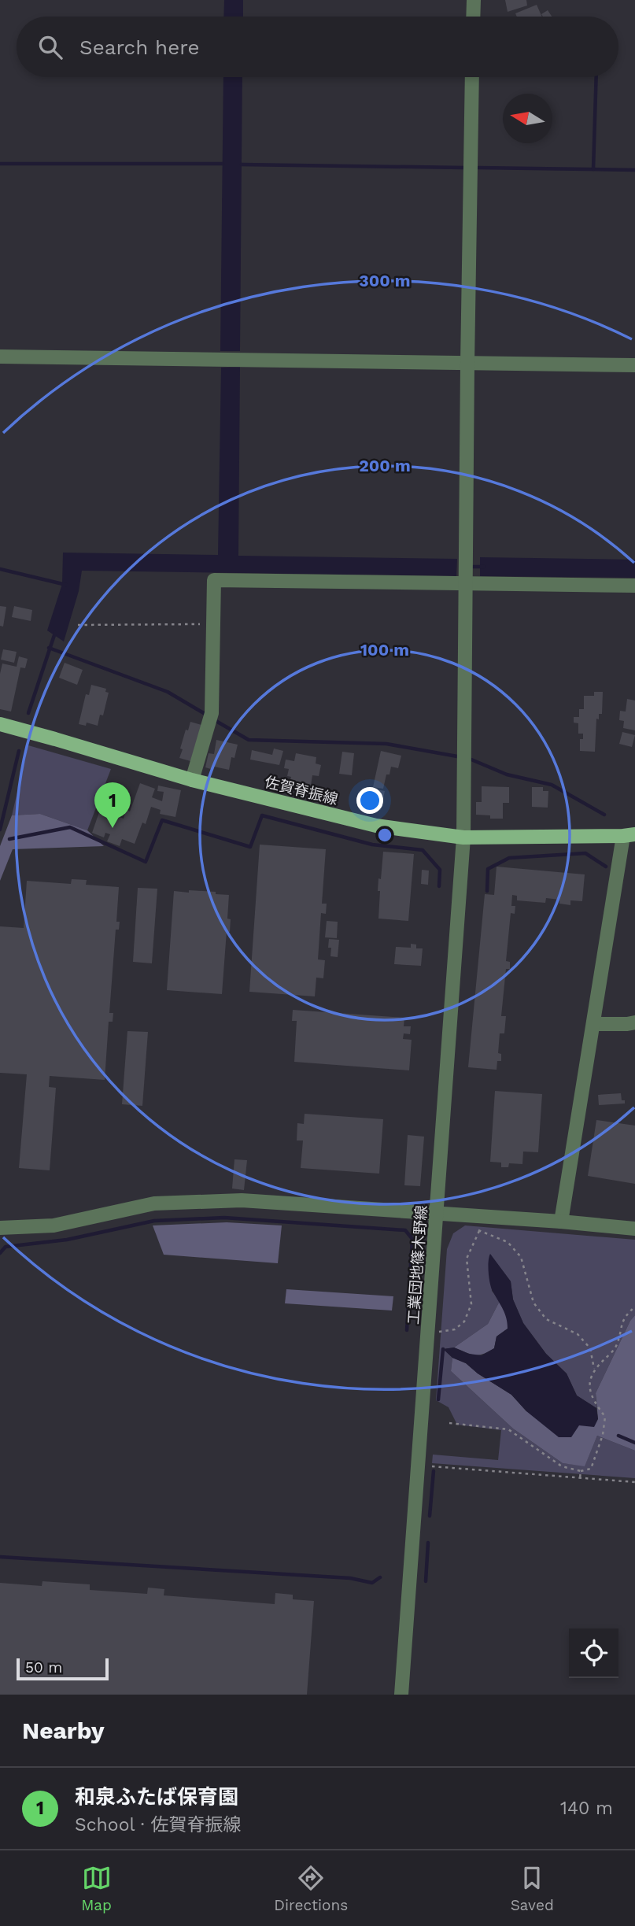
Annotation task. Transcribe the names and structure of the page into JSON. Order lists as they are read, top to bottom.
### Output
{
  "streets": {
    "main road": ["佐賀脊振線"],
    "street": ["工業団地篠木野線"]
  },
  "crossings": [
    ["佐賀脊振線", "工業団地篠木野線"]
  ],
  "scale_bar": "50 m",
  "north": "left",
  "page": {
    "search": "Search here",
    "pins": "1",
    "scale": "50 m",
    "heading": "Nearby",
    "list": [
      {
        "mark": "1",
        "name": "和泉ふたば保育園",
        "note": "School · 佐賀脊振線",
        "value": "140 m"
      }
    ],
    "nav": ["Map", "Directions", "Saved"]
  },
  "rings": ["300 m", "200 m", "100 m"]
}
